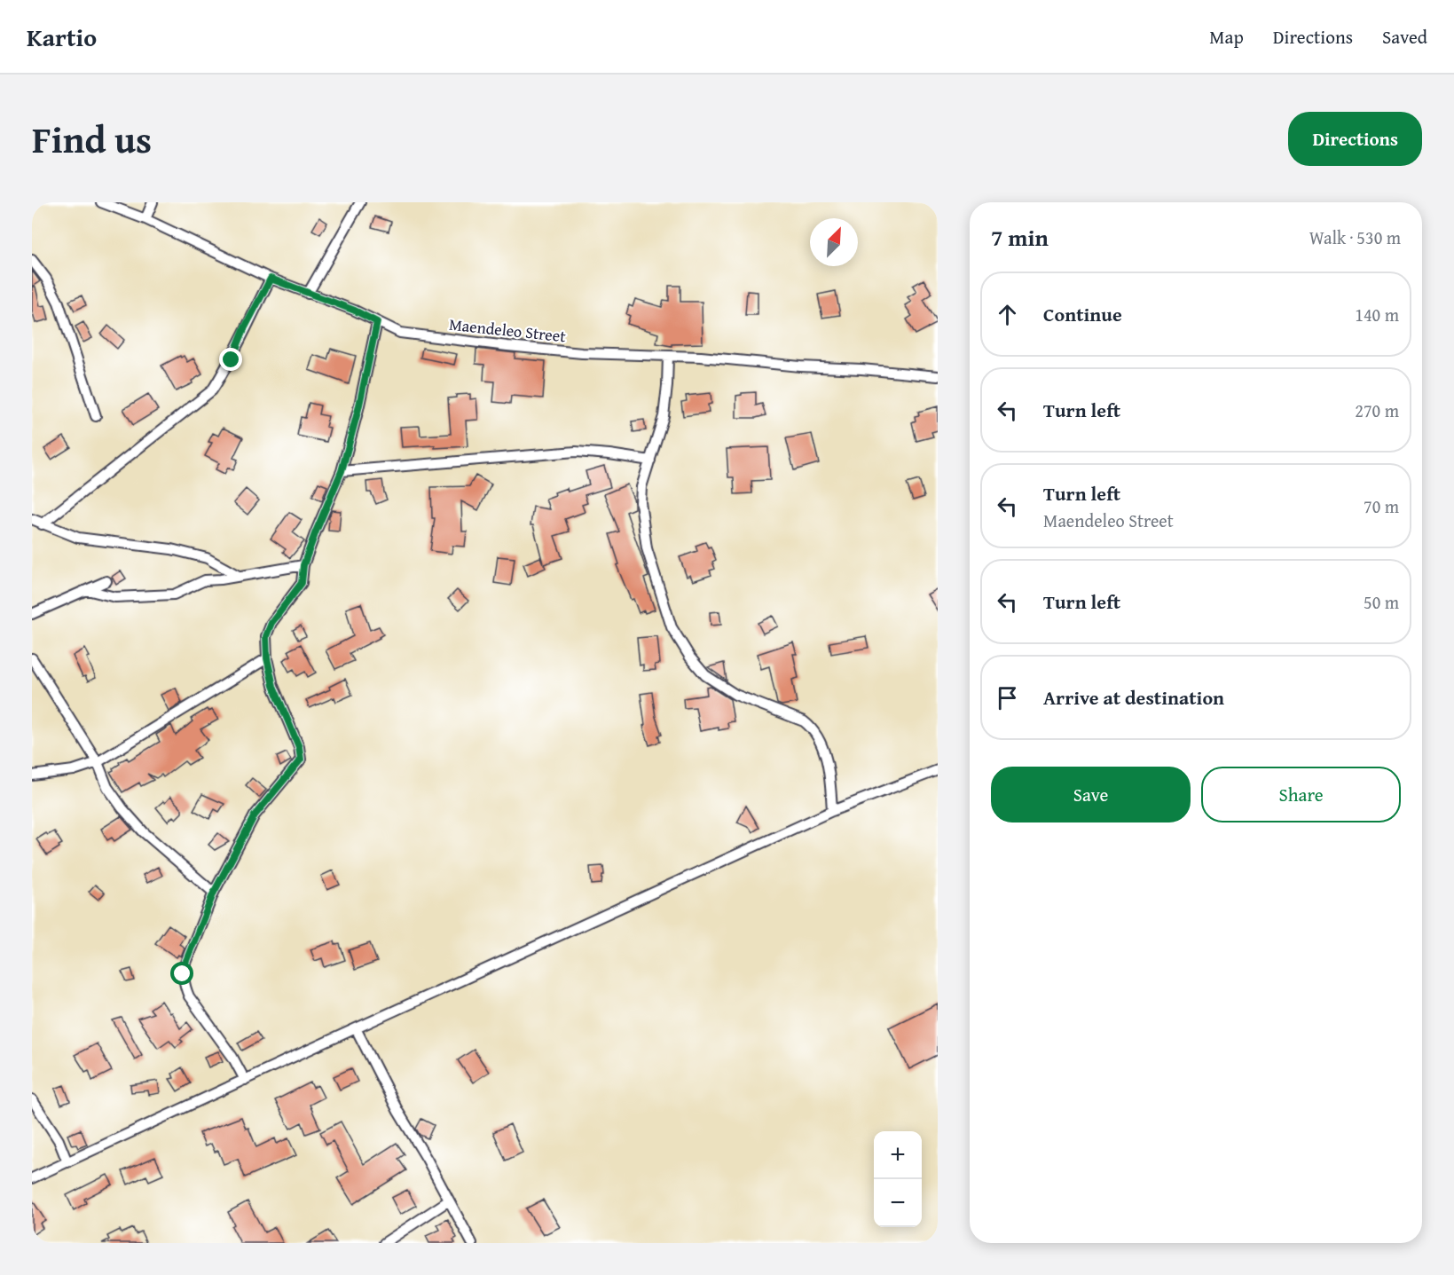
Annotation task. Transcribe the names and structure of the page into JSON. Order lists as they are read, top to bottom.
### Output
{
  "streets": {
    "street": ["Maendeleo Street"]
  },
  "north": "top right",
  "page": {
    "header": "Kartio",
    "nav": ["Map", "Directions", "Saved"],
    "title": "Find us",
    "buttons": [
      "Directions",
      ["Save", "Share"]
    ],
    "heading": ["7 min", "Walk · 530 m"],
    "list": [
      ["Continue", "140 m"],
      ["Turn left", "270 m"],
      ["Turn left", "Maendeleo Street", "70 m"],
      ["Turn left", "50 m"],
      "Arrive at destination"
    ],
    "map_buttons": ["+", "−"]
  }
}
